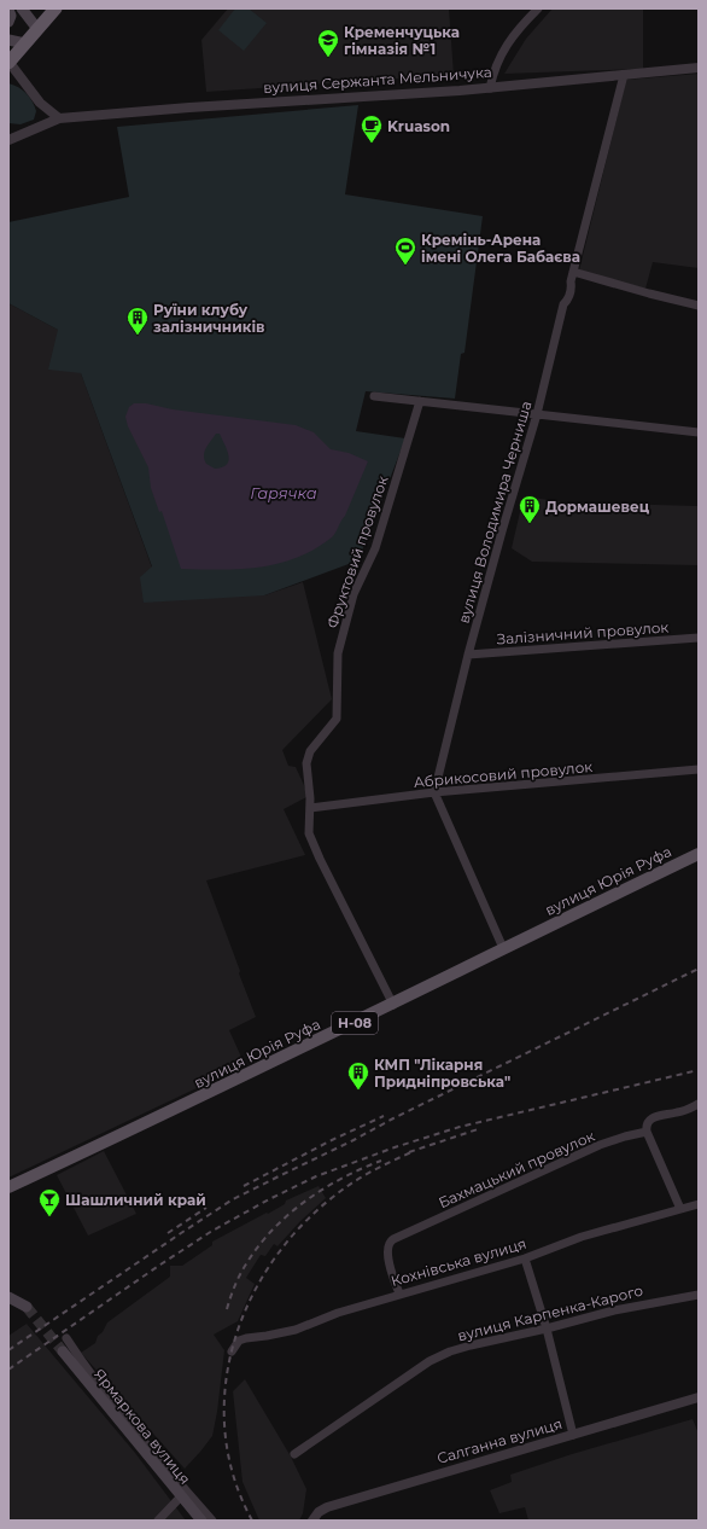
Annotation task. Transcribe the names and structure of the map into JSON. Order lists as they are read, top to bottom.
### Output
{
  "streets": {
    "main road": ["вулиця Юрія Руфа", "Н-08", "Ярмаркова вулиця"],
    "street": [
      "вулиця Сержанта Мельничука",
      "вулиця Володимира Черниша",
      "Фруктовий провулок",
      "Залізничний провулок",
      "Абрикосовий провулок",
      "Бахмацький провулок",
      "Кохнівська вулиця",
      "вулиця Карпенка-Карого",
      "Салганна вулиця"
    ]
  },
  "crossings": [
    ["вулиця Сержанта Мельничука", "вулиця Володимира Черниша"],
    ["вулиця Володимира Черниша", "Залізничний провулок"],
    ["вулиця Володимира Черниша", "Абрикосовий провулок"],
    ["Фруктовий провулок", "Абрикосовий провулок"],
    ["Фруктовий провулок", "вулиця Юрія Руфа"],
    ["Бахмацький провулок", "Кохнівська вулиця"]
  ],
  "water": ["Гарячка"],
  "places": {
    "school or university": ["Кременчуцька гімназія №1"],
    "cafe": ["Kruason"],
    "sports": ["Кремінь-Арена імені Олега Бабаєва"],
    "building": ["Руїни клубу залізничників", "Дормашевец", "КМП \"Лікарня Придніпровська\""],
    "bar": ["Шашличний край"]
  }
}
